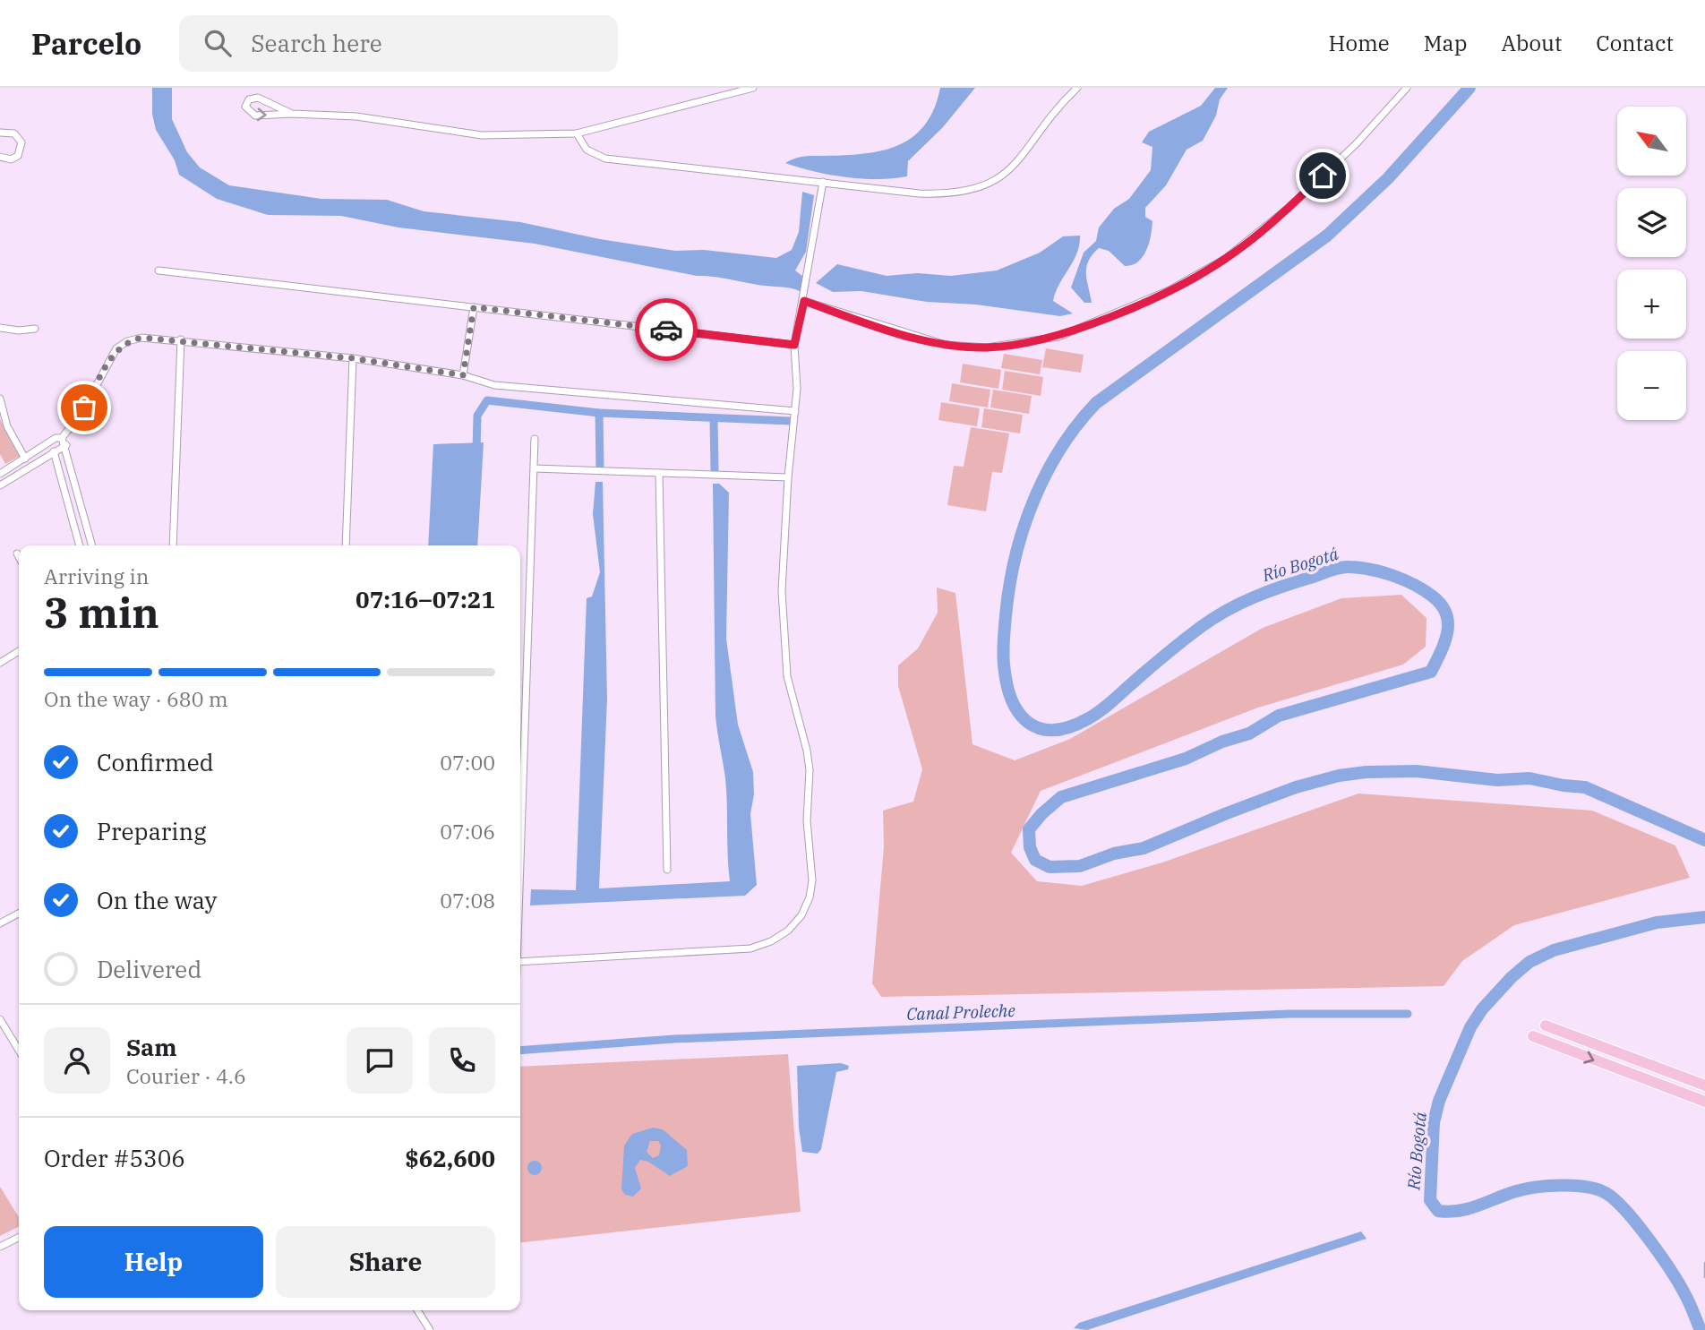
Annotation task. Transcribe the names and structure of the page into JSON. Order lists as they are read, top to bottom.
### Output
{
  "water": ["Río Bogotá", "Canal Proleche"],
  "north": "top left",
  "page": {
    "header": "Parcelo",
    "search": "Search here",
    "nav": [
      "Home",
      "Map",
      "About",
      "Contact"
    ],
    "map_buttons": ["+", "−"],
    "heading": ["3 min", "Arriving in", "07:16–07:21"],
    "panel": [
      "Sam",
      "Courier · 4.6",
      "Order #5306",
      "$62,600"
    ],
    "bar": "On the way · 680 m",
    "list": [
      ["Confirmed", "07:00"],
      ["Preparing", "07:06"],
      ["On the way", "07:08"],
      "Delivered"
    ],
    "buttons": ["Help", "Share"]
  }
}
